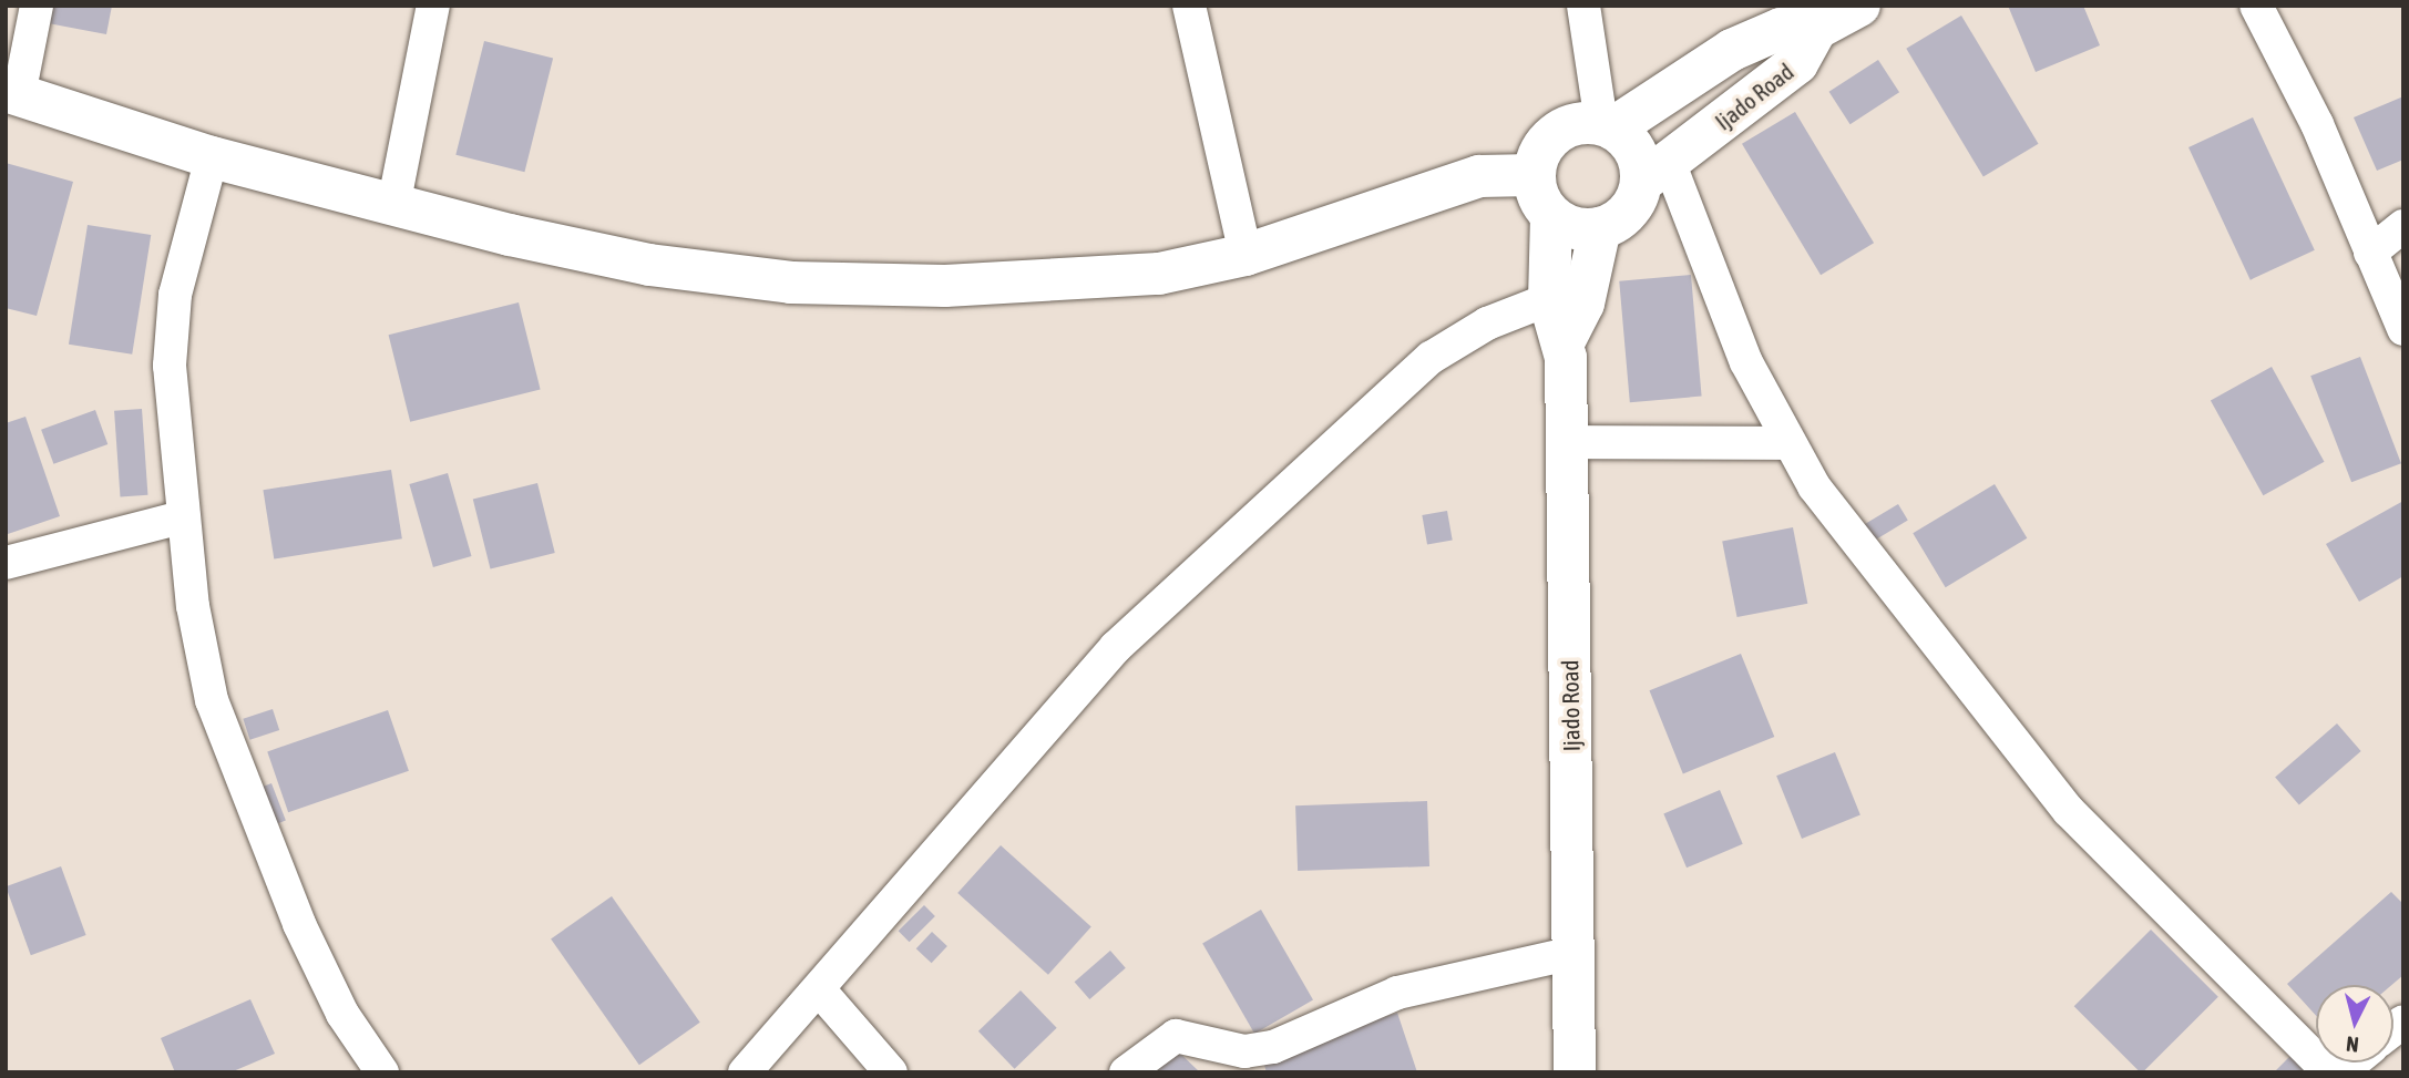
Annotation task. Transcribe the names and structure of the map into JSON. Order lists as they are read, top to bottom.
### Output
{
  "streets": {
    "street": ["Ijado Road"]
  },
  "north": "bottom"
}
